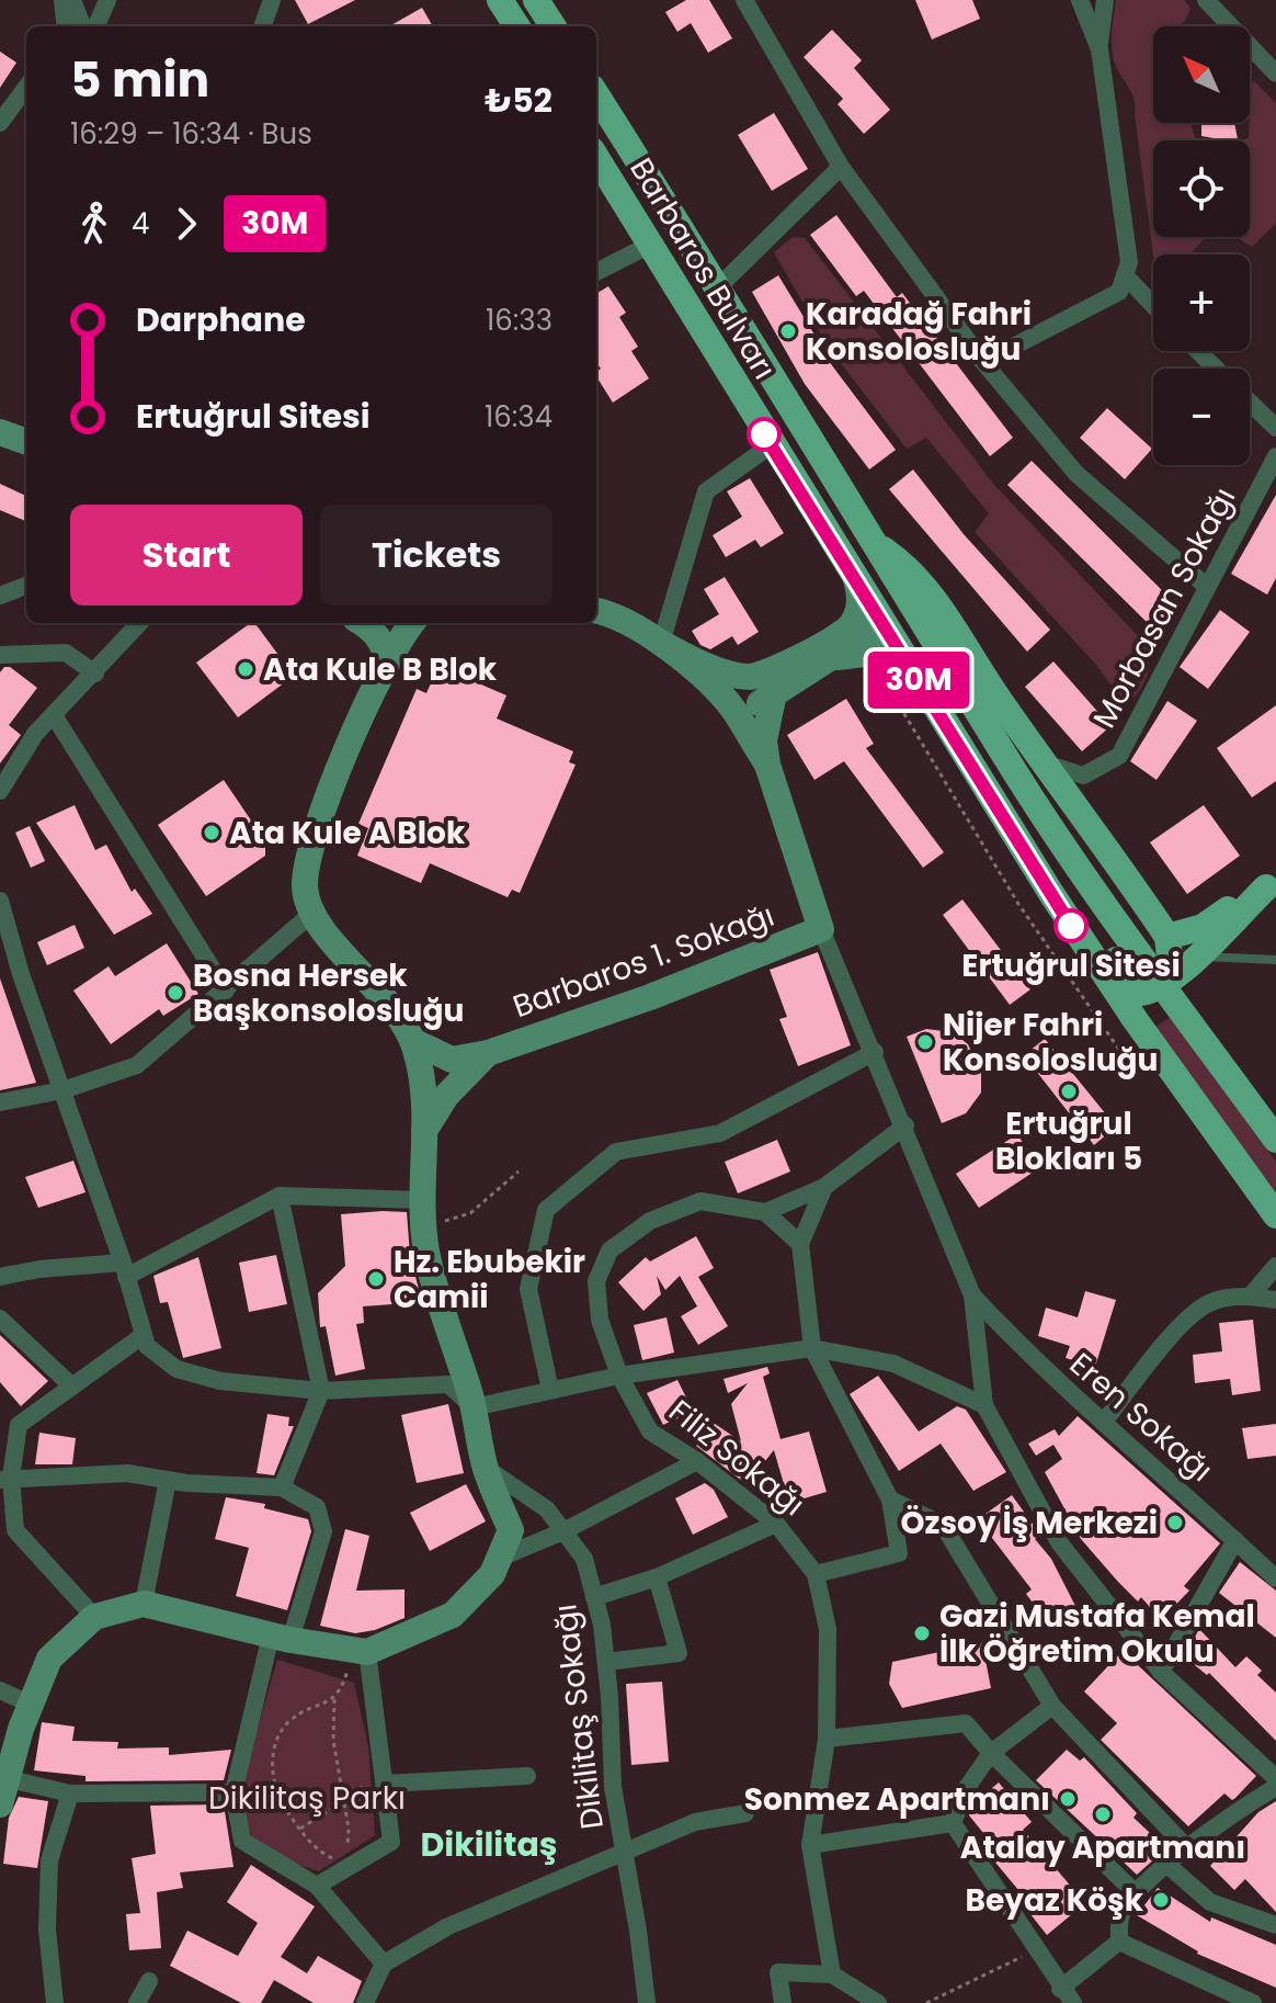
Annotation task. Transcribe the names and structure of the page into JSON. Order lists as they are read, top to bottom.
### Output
{
  "streets": {
    "main road": ["Barbaros Bulvarı"],
    "street": [
      "Morbasan Sokağı",
      "Barbaros 1. Sokağı",
      "Eren Sokağı",
      "Filiz Sokağı",
      "Dikilitaş Sokağı"
    ]
  },
  "districts": ["Dikilitaş"],
  "parks": ["Dikilitaş Parkı"],
  "places": [
    "Karadağ Fahri Konsolosluğu",
    "Ata Kule B Blok",
    "Ata Kule A Blok",
    "Ertuğrul Sitesi",
    "Bosna Hersek Başkonsolosluğu",
    "Nijer Fahri Konsolosluğu",
    "Ertuğrul Blokları 5",
    "Hz. Ebubekir Camii",
    "Özsoy İş Merkezi",
    "Gazi Mustafa Kemal İlk Öğretim Okulu",
    "Sonmez Apartmanı",
    "Atalay Apartmanı",
    "Beyaz Köşk"
  ],
  "lines": ["bus line 30M"],
  "north": "top left",
  "page": {
    "on_map": "30M",
    "map_buttons": ["+", "−"],
    "heading": ["5 min", "16:29 – 16:34 · Bus", "₺52"],
    "legs": ["4", "30M"],
    "list": [
      {
        "name": "Darphane",
        "value": "16:33"
      },
      {
        "name": "Ertuğrul Sitesi",
        "value": "16:34"
      }
    ],
    "buttons": ["Start", "Tickets"]
  }
}
